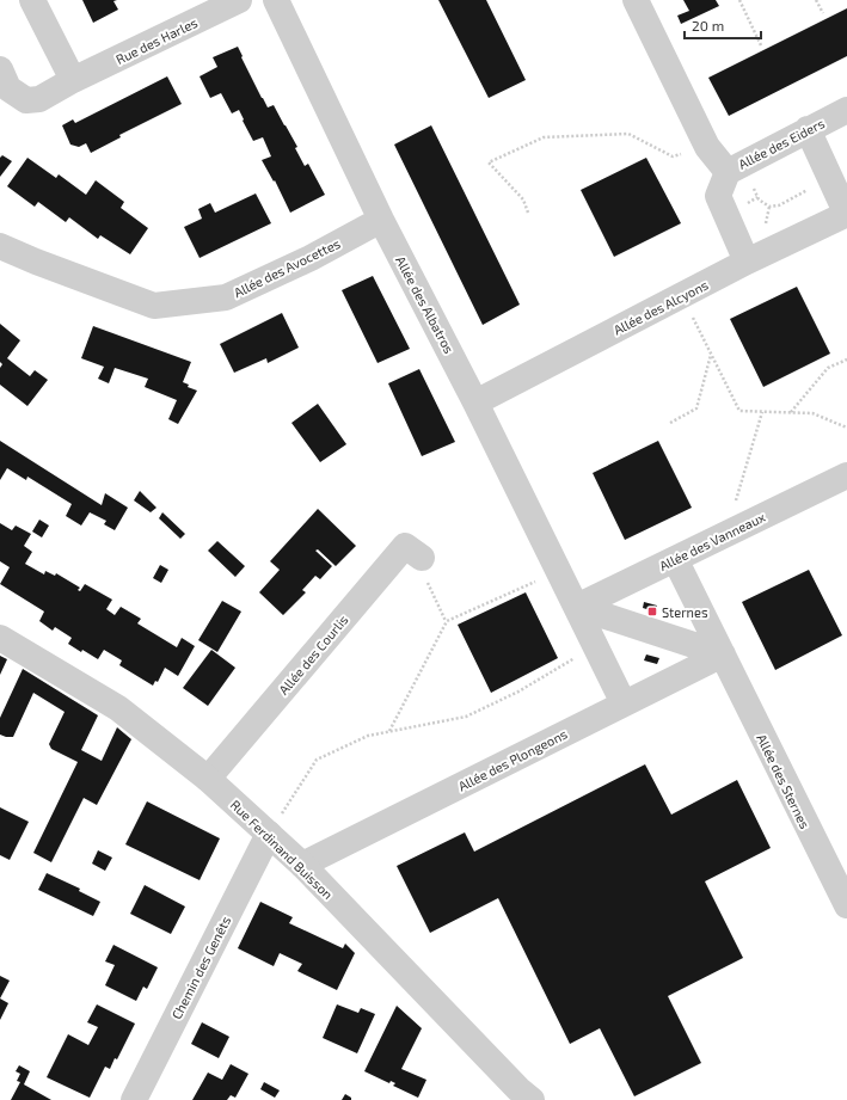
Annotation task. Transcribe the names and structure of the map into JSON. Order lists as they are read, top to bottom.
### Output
{
  "streets": {
    "street": [
      "Rue des Harles",
      "Allée des Eiders",
      "Allée des Avocettes",
      "Allée des Albatros",
      "Allée des Alcyons",
      "Allée des Vanneaux",
      "Allée des Courlis",
      "Allée des Plongeons",
      "Allée des Sternes",
      "Rue Ferdinand Buisson",
      "Chemin des Genêts"
    ]
  },
  "crossings": [
    ["Allée des Eiders", "Allée des Alcyons"],
    ["Allée des Avocettes", "Allée des Albatros"],
    ["Allée des Albatros", "Allée des Alcyons"],
    ["Allée des Albatros", "Allée des Vanneaux"],
    ["Allée des Albatros", "Allée des Plongeons"],
    ["Allée des Vanneaux", "Allée des Sternes"],
    ["Allée des Courlis", "Rue Ferdinand Buisson"],
    ["Allée des Plongeons", "Allée des Sternes"],
    ["Allée des Plongeons", "Rue Ferdinand Buisson"],
    ["Rue Ferdinand Buisson", "Chemin des Genêts"]
  ],
  "places": {
    "transit": ["Sternes"]
  },
  "scale_bar": "20 m"
}
